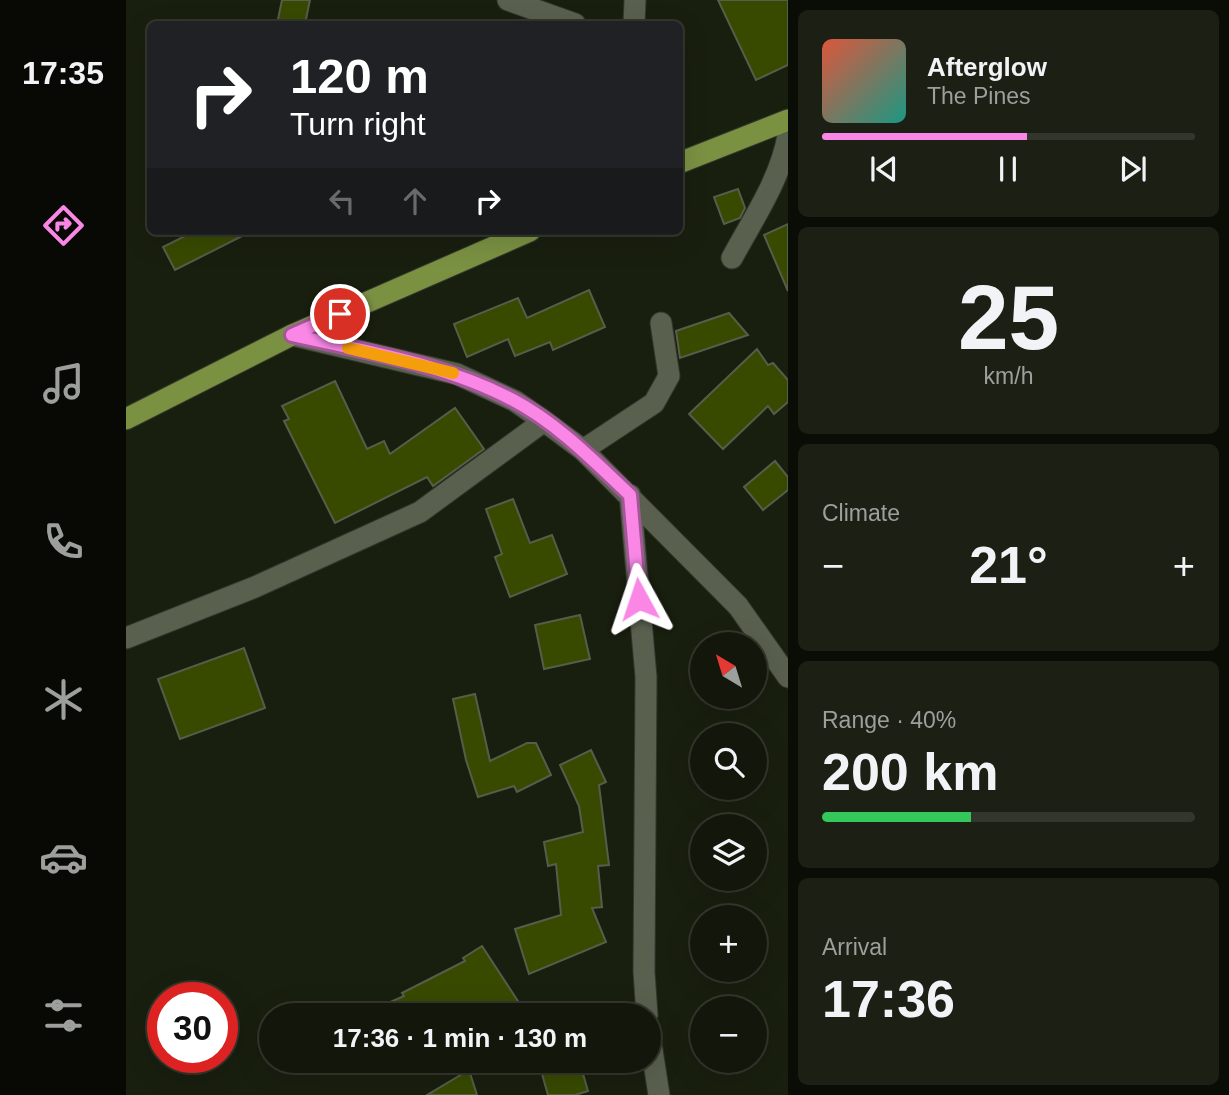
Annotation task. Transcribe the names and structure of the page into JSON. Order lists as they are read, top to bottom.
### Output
{
  "north": "top left",
  "page": {
    "tabs": "17:35",
    "turn": ["120 m", "Turn right"],
    "song": ["Afterglow", "The Pines"],
    "tile": [
      ["25", "km/h"],
      "Climate",
      ["Range · 40%", "200 km"],
      ["Arrival", "17:36"]
    ],
    "heat": ["−", "21°", "+"],
    "map_buttons": ["+", "−"],
    "limit": "30",
    "trip": "17:36 · 1 min · 130 m"
  }
}
